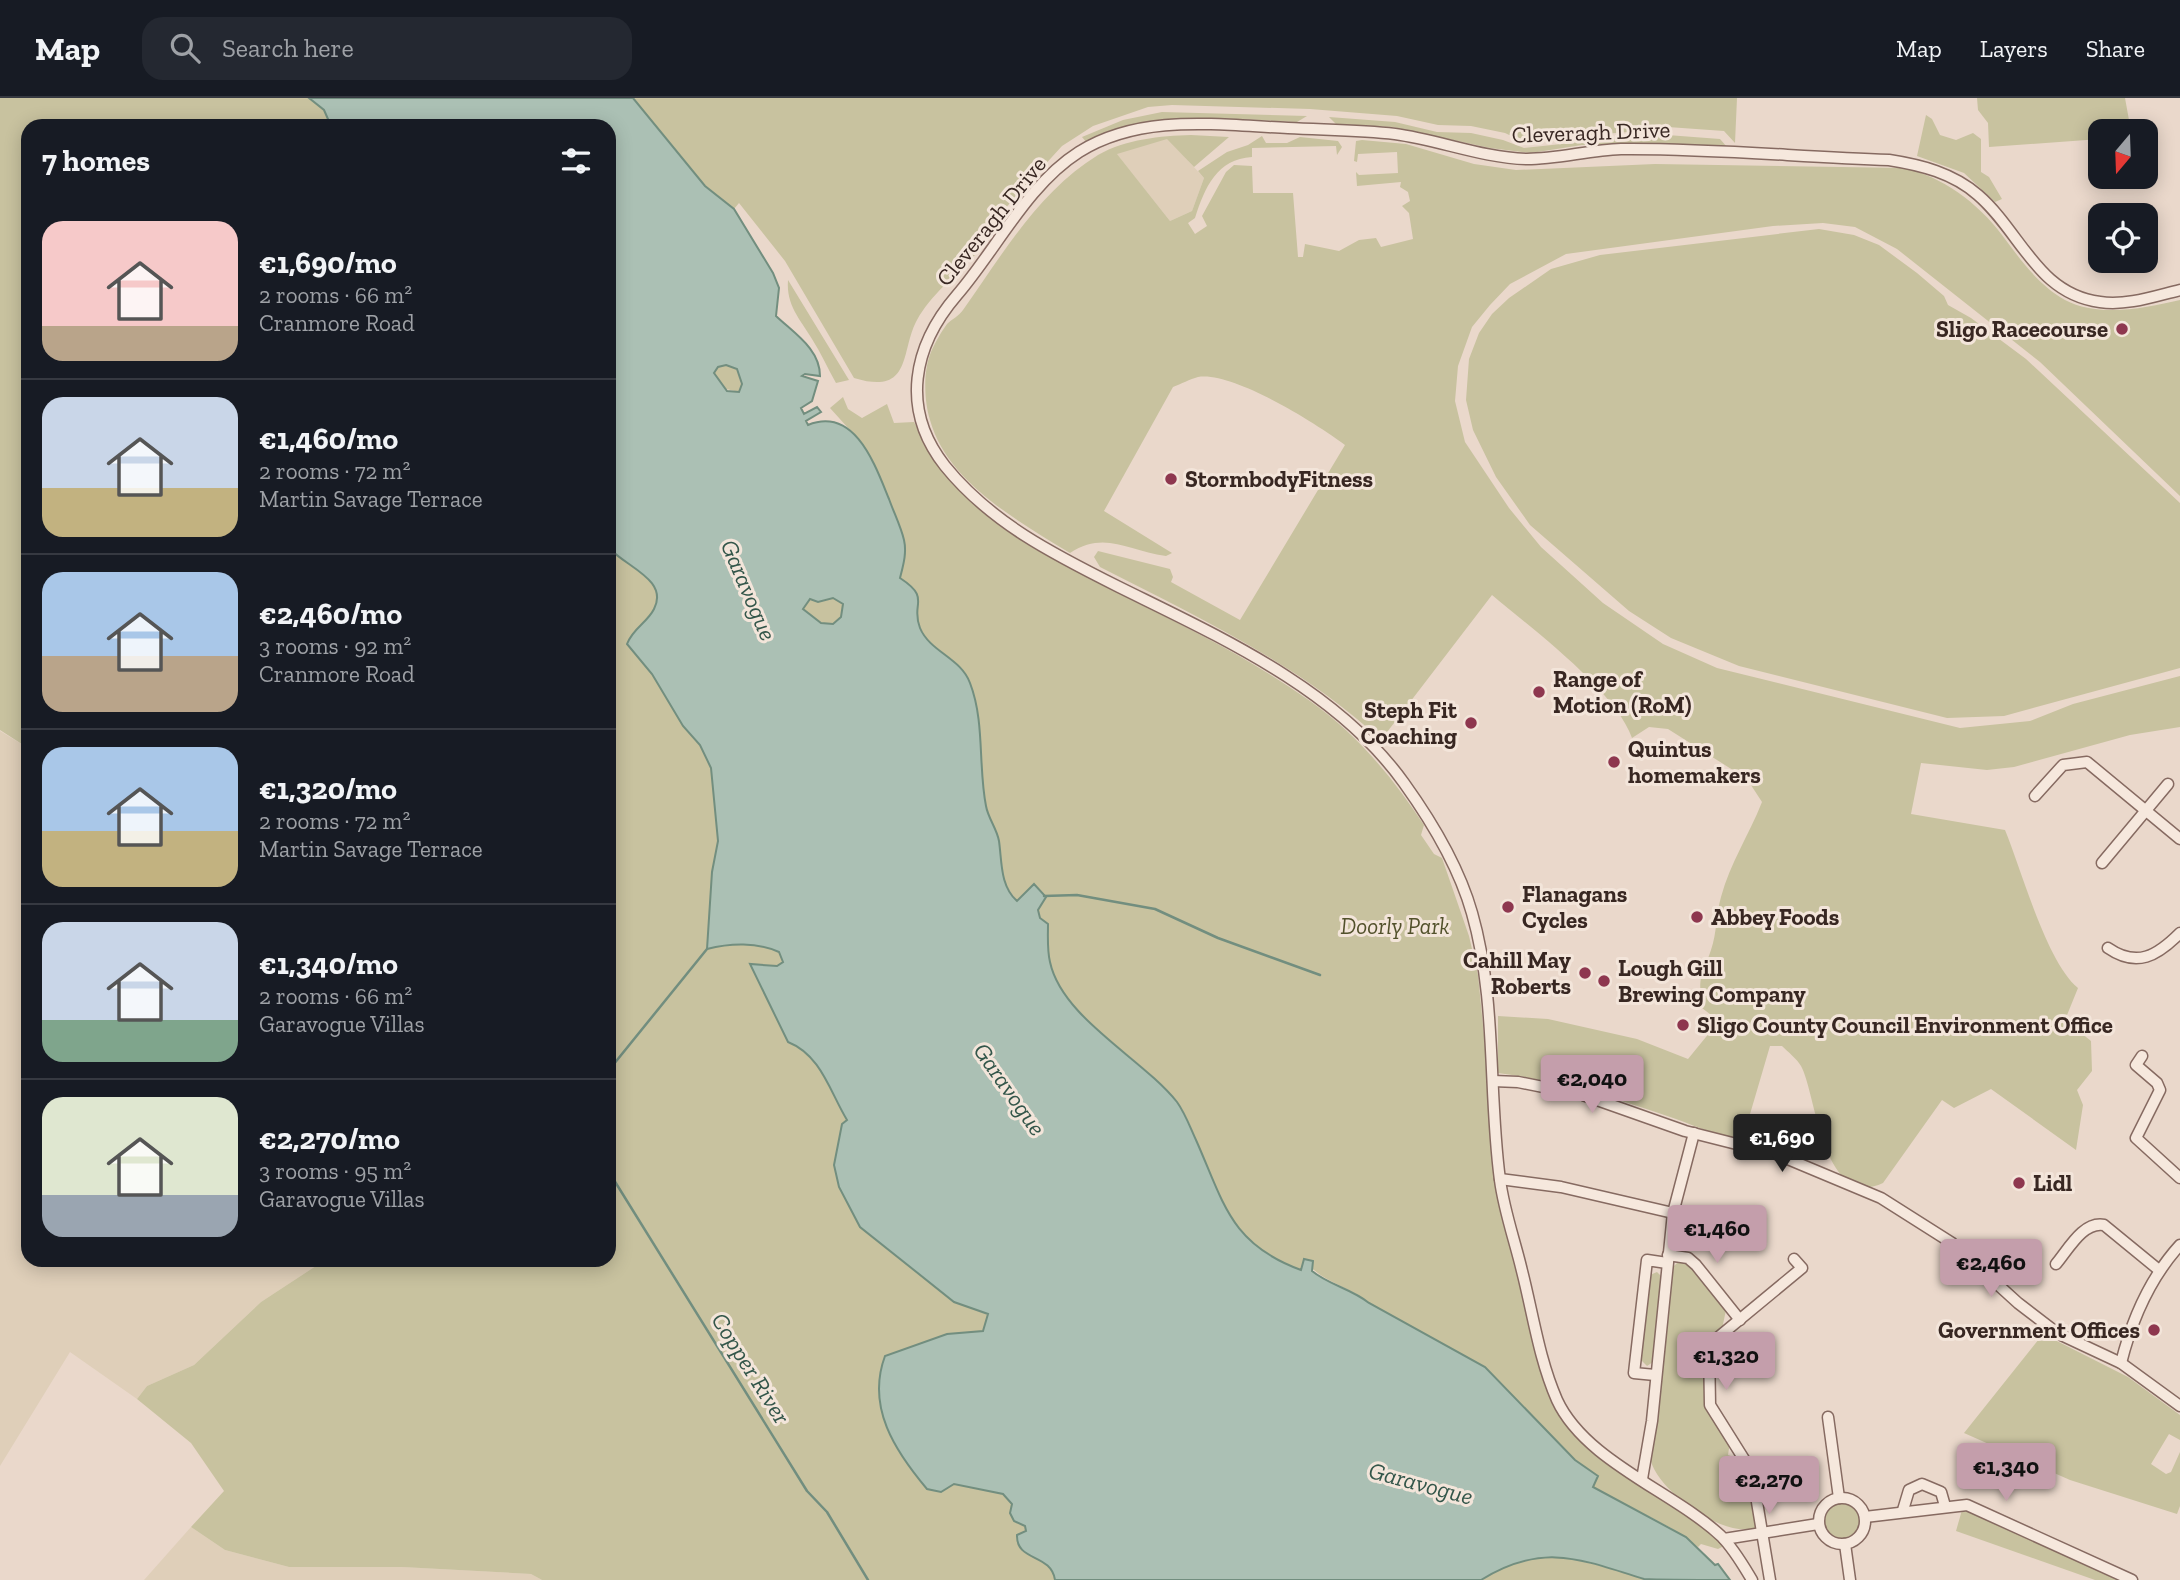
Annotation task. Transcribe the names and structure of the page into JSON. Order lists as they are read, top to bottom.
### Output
{
  "streets": {
    "street": ["Cleveragh Drive"]
  },
  "water": ["Garavogue", "Copper River"],
  "parks": ["Doorly Park"],
  "places": [
    "Sligo Racecourse",
    "StormbodyFitness",
    "Range of Motion (RoM)",
    "Steph Fit Coaching",
    "Quintus homemakers",
    "Flanagans Cycles",
    "Abbey Foods",
    "Cahill May Roberts",
    "Lough Gill Brewing Company",
    "Sligo County Council Environment Office",
    "Lidl",
    "Government Offices"
  ],
  "north": "bottom",
  "page": {
    "header": "Map",
    "search": "Search here",
    "nav": ["Map", "Layers", "Share"],
    "heading": "7 homes",
    "list": [
      {
        "name": "€1,690/mo",
        "note": "2 rooms · 66 m² · Cranmore Road"
      },
      {
        "name": "€1,460/mo",
        "note": "2 rooms · 72 m² · Martin Savage Terrace"
      },
      {
        "name": "€2,460/mo",
        "note": "3 rooms · 92 m² · Cranmore Road"
      },
      {
        "name": "€1,320/mo",
        "note": "2 rooms · 72 m² · Martin Savage Terrace"
      },
      {
        "name": "€1,340/mo",
        "note": "2 rooms · 66 m² · Garavogue Villas"
      },
      {
        "name": "€2,270/mo",
        "note": "3 rooms · 95 m² · Garavogue Villas"
      }
    ],
    "price": [
      "€2,040",
      "€1,690",
      "€1,460",
      "€2,460",
      "€1,320",
      "€1,340",
      "€2,270"
    ]
  }
}
